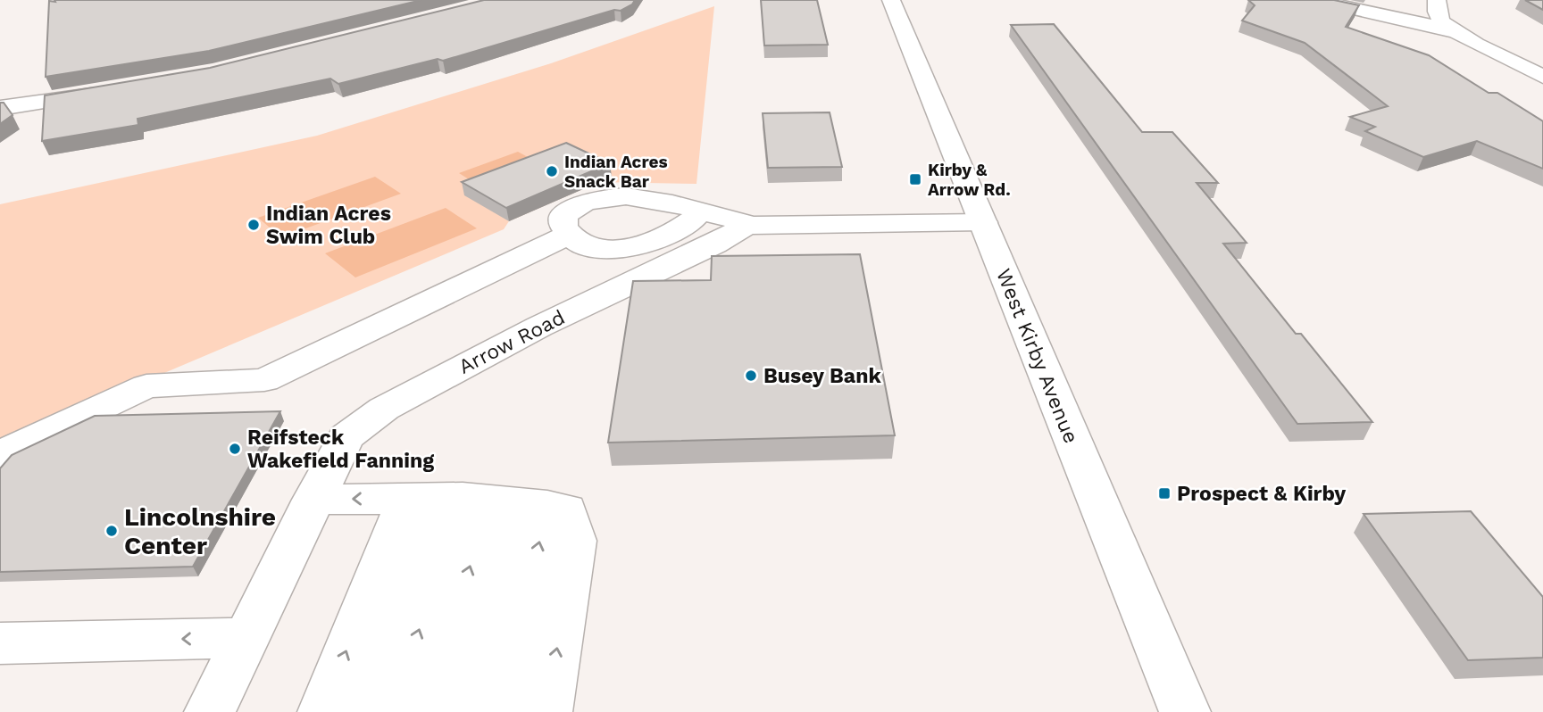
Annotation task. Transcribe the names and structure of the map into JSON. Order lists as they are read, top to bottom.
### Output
{
  "streets": {
    "street": ["Arrow Road", "West Kirby Avenue"]
  },
  "crossings": [
    ["Arrow Road", "West Kirby Avenue"]
  ],
  "places": {
    "other": [
      "Indian Acres Snack Bar",
      "Indian Acres Swim Club",
      "Busey Bank",
      "Reifsteck Wakefield Fanning",
      "Lincolnshire Center"
    ],
    "transit": ["Kirby & Arrow Rd.", "Prospect & Kirby"]
  }
}
